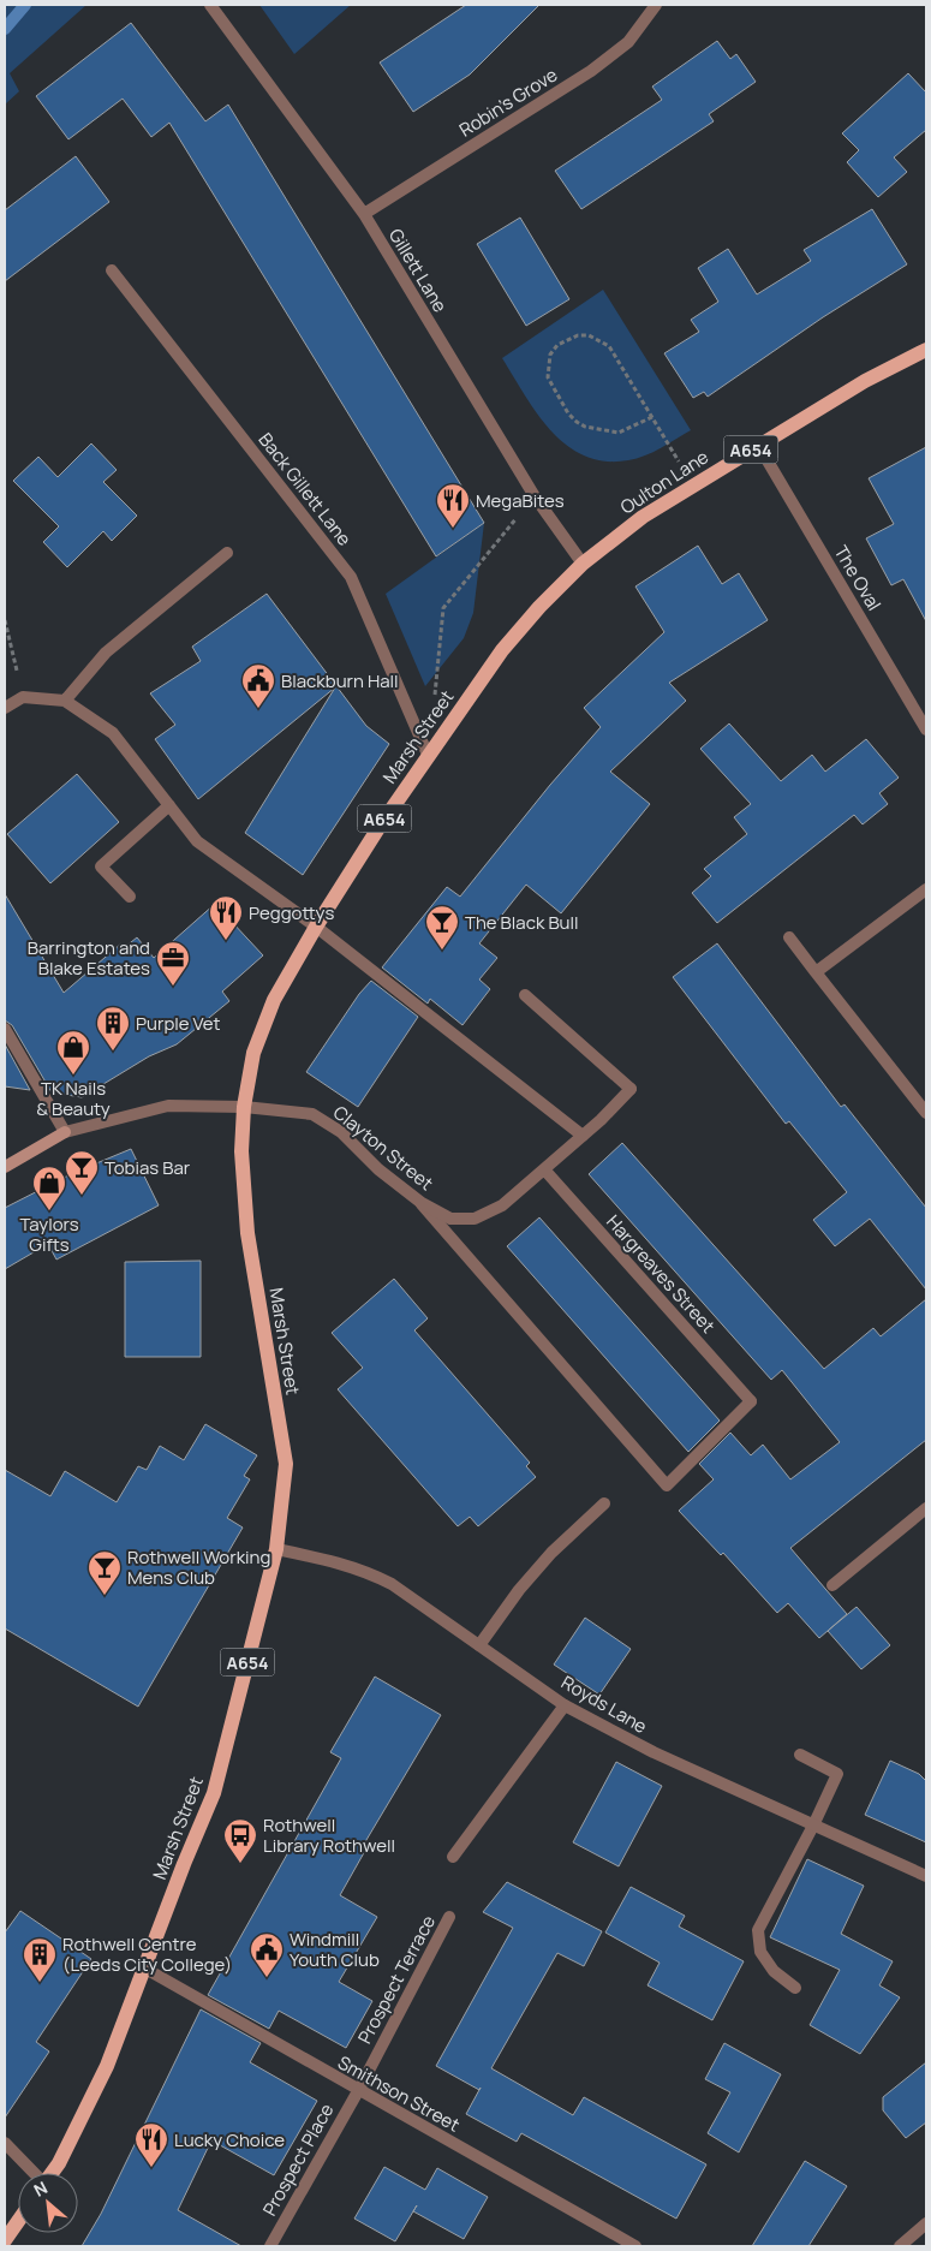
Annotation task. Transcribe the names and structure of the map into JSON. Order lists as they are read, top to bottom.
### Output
{
  "streets": {
    "main road": ["A654", "Oulton Lane", "Marsh Street"],
    "street": [
      "Robin's Grove",
      "Gillett Lane",
      "Back Gillett Lane",
      "The Oval",
      "Clayton Street",
      "Hargreaves Street",
      "Royds Lane",
      "Prospect Terrace",
      "Smithson Street",
      "Prospect Place"
    ]
  },
  "crossings": [
    ["Robin's Grove", "Gillett Lane"],
    ["Gillett Lane", "Oulton Lane"],
    ["Gillett Lane", "Marsh Street"],
    ["Oulton Lane", "The Oval"],
    ["Oulton Lane", "Marsh Street"],
    ["Back Gillett Lane", "Marsh Street"],
    ["Marsh Street", "Clayton Street"],
    ["Marsh Street", "Royds Lane"],
    ["Marsh Street", "Smithson Street"],
    ["Clayton Street", "Hargreaves Street"],
    ["Prospect Terrace", "Smithson Street"],
    ["Prospect Terrace", "Prospect Place"],
    ["Smithson Street", "Prospect Place"]
  ],
  "places": {
    "restaurant": ["MegaBites", "Peggottys", "Lucky Choice"],
    "public building": ["Blackburn Hall", "Windmill Youth Club"],
    "bar": ["The Black Bull", "Tobias Bar", "Rothwell Working Mens Club"],
    "office": ["Barrington and Blake Estates"],
    "building": ["Purple Vet", "Rothwell Centre (Leeds City College)"],
    "shop": ["TK Nails & Beauty", "Taylors Gifts"],
    "bus stop": ["Rothwell Library Rothwell"]
  },
  "north": "top left"
}
